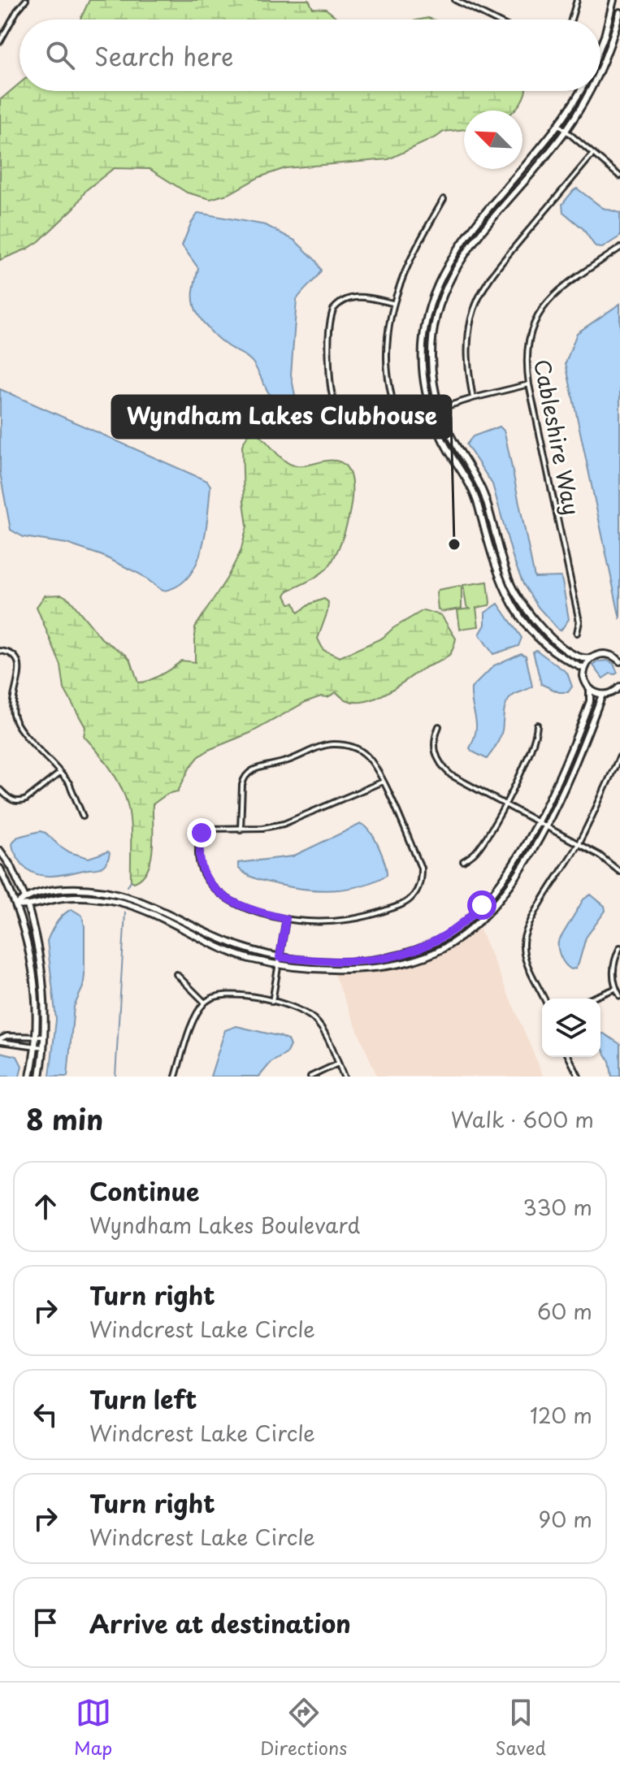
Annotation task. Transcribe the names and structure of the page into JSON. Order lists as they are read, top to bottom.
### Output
{
  "streets": {
    "street": ["Cableshire Way"]
  },
  "places": ["Wyndham Lakes Clubhouse"],
  "north": "top left",
  "page": {
    "search": "Search here",
    "heading": ["8 min", "Walk · 600 m"],
    "list": [
      ["Continue", "Wyndham Lakes Boulevard", "330 m"],
      ["Turn right", "Windcrest Lake Circle", "60 m"],
      ["Turn left", "Windcrest Lake Circle", "120 m"],
      ["Turn right", "Windcrest Lake Circle", "90 m"],
      "Arrive at destination"
    ],
    "nav": ["Map", "Directions", "Saved"]
  }
}
